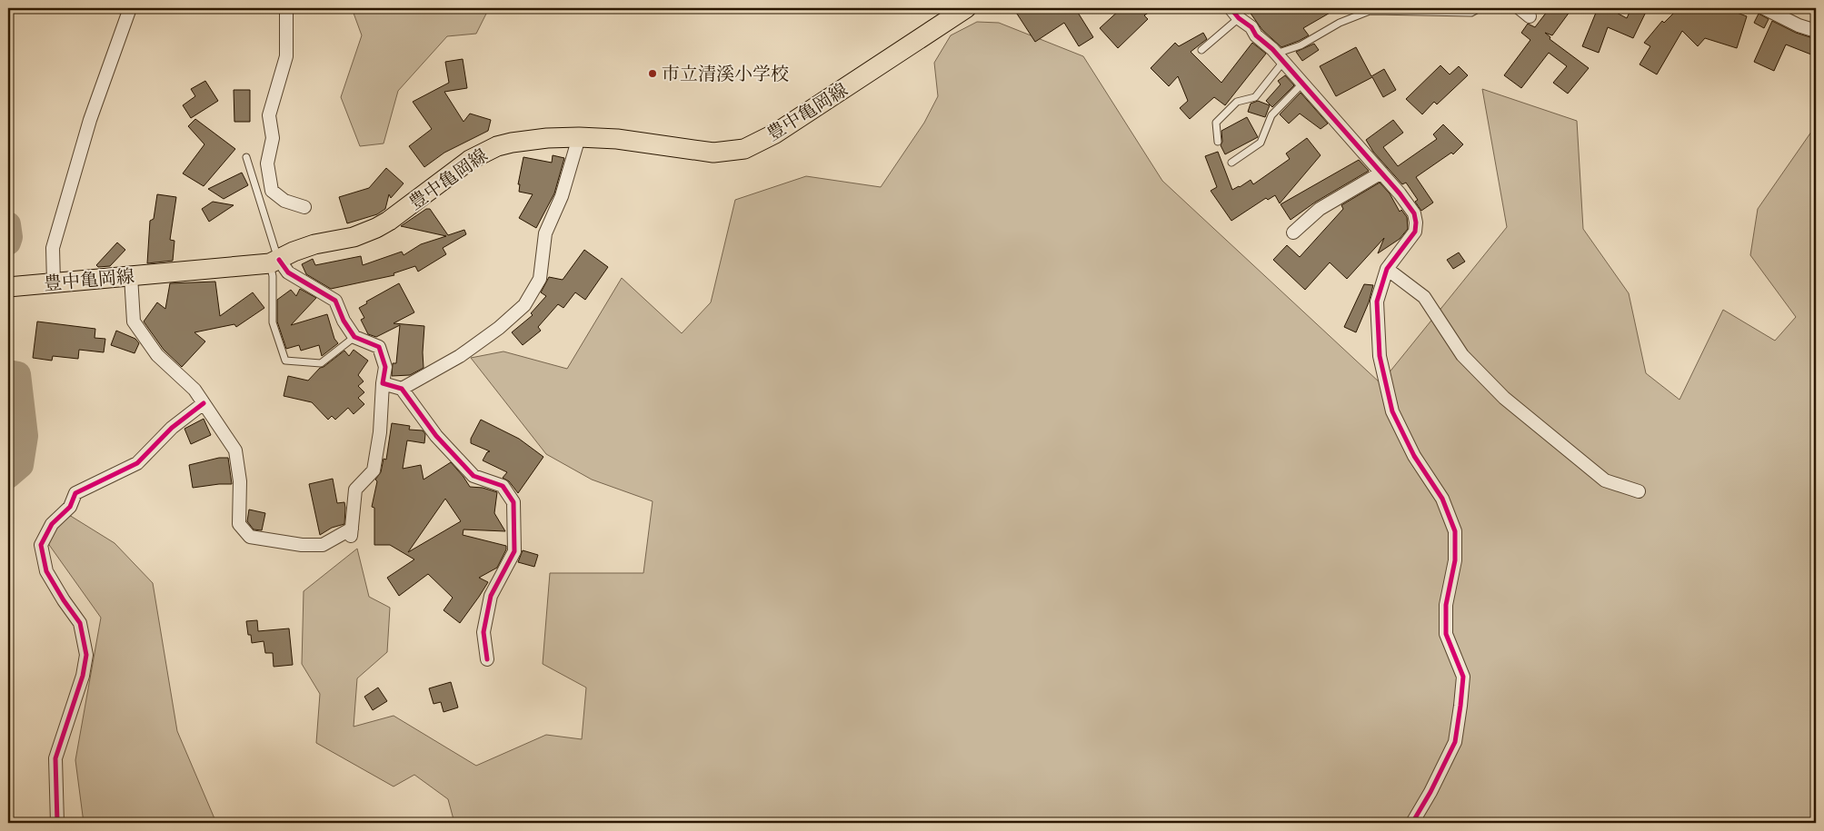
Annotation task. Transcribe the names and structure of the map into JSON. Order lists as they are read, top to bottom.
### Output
{
  "streets": {
    "main road": ["豊中亀岡線"]
  },
  "places": ["市立清溪小学校"]
}
